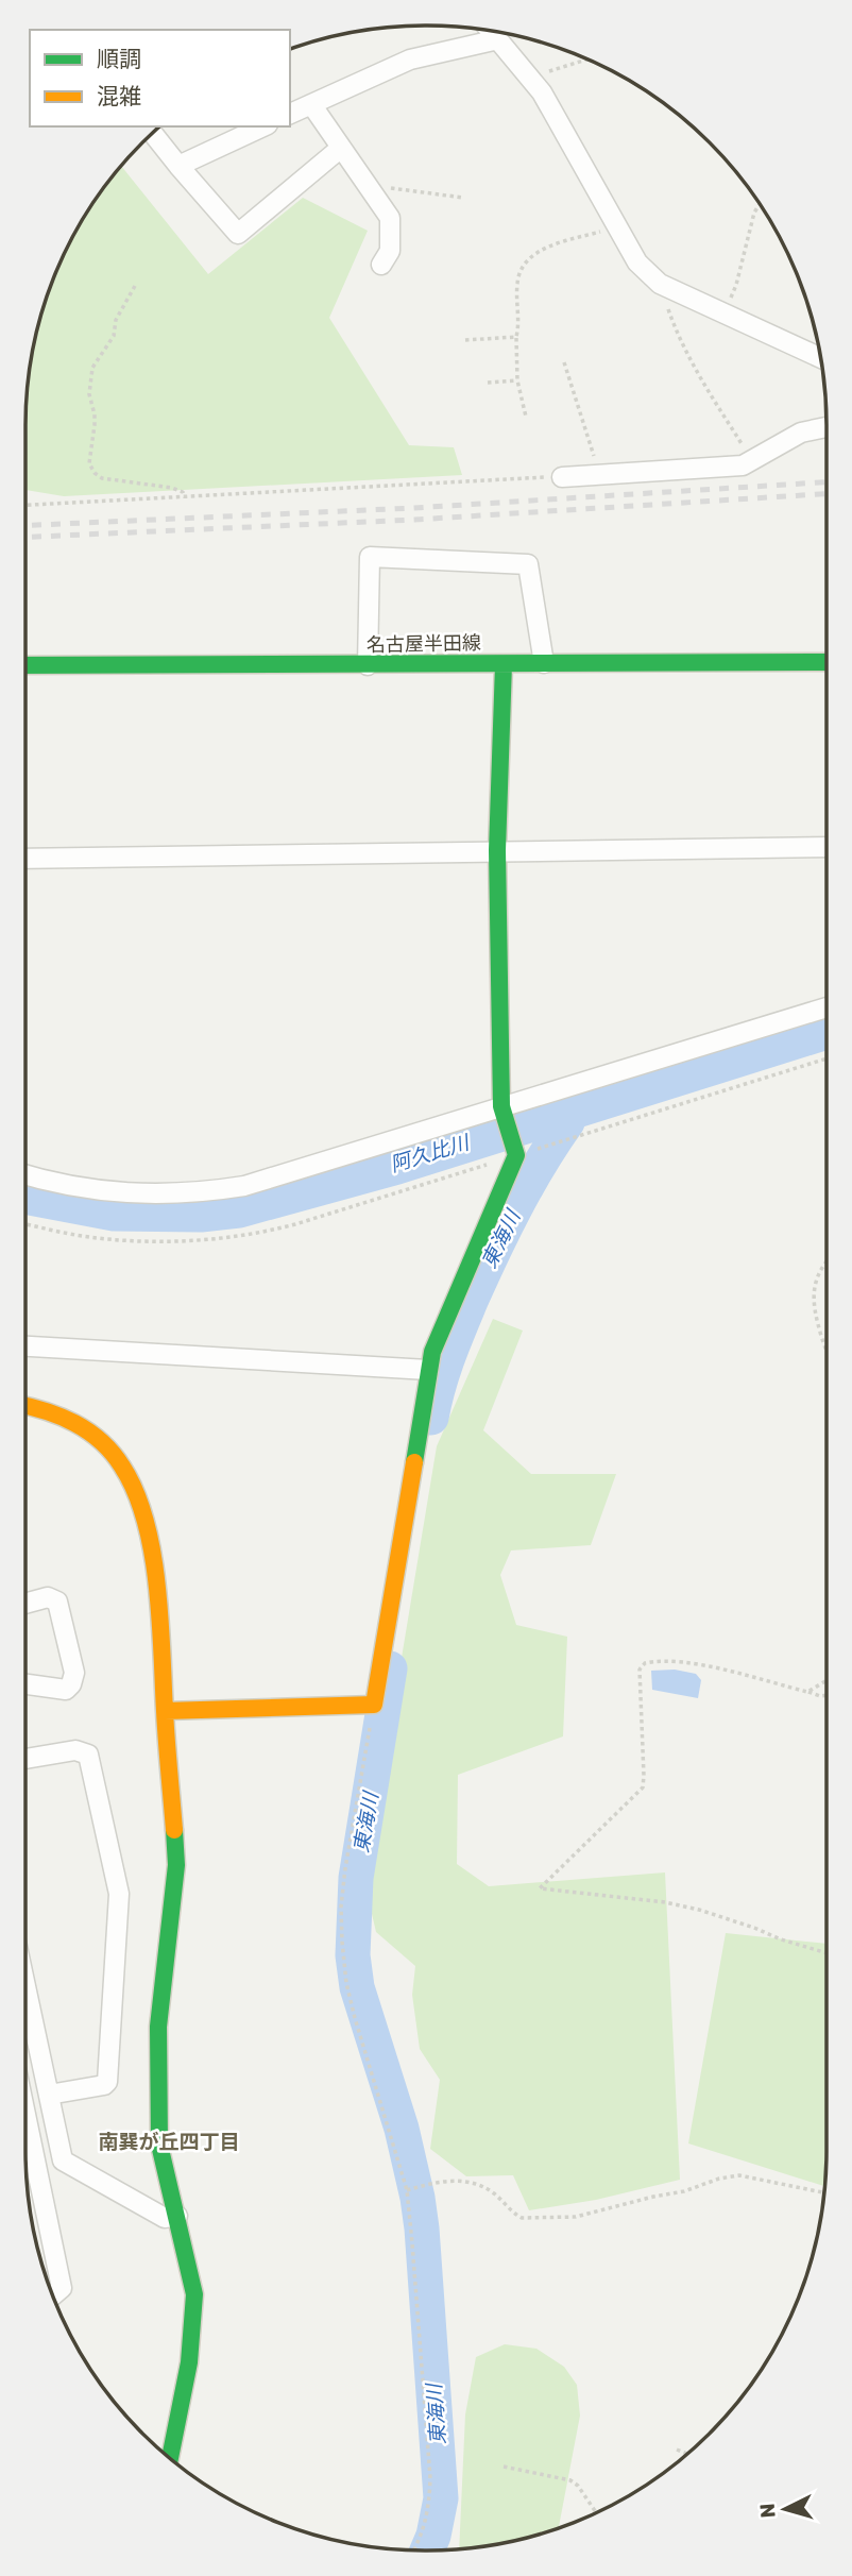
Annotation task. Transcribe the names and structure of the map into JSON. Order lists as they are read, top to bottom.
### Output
{
  "streets": {
    "street": ["名古屋半田線"]
  },
  "districts": ["南巽が丘四丁目"],
  "water": ["阿久比川", "東海川"],
  "legend": ["順調", "混雑"],
  "north": "left"
}
